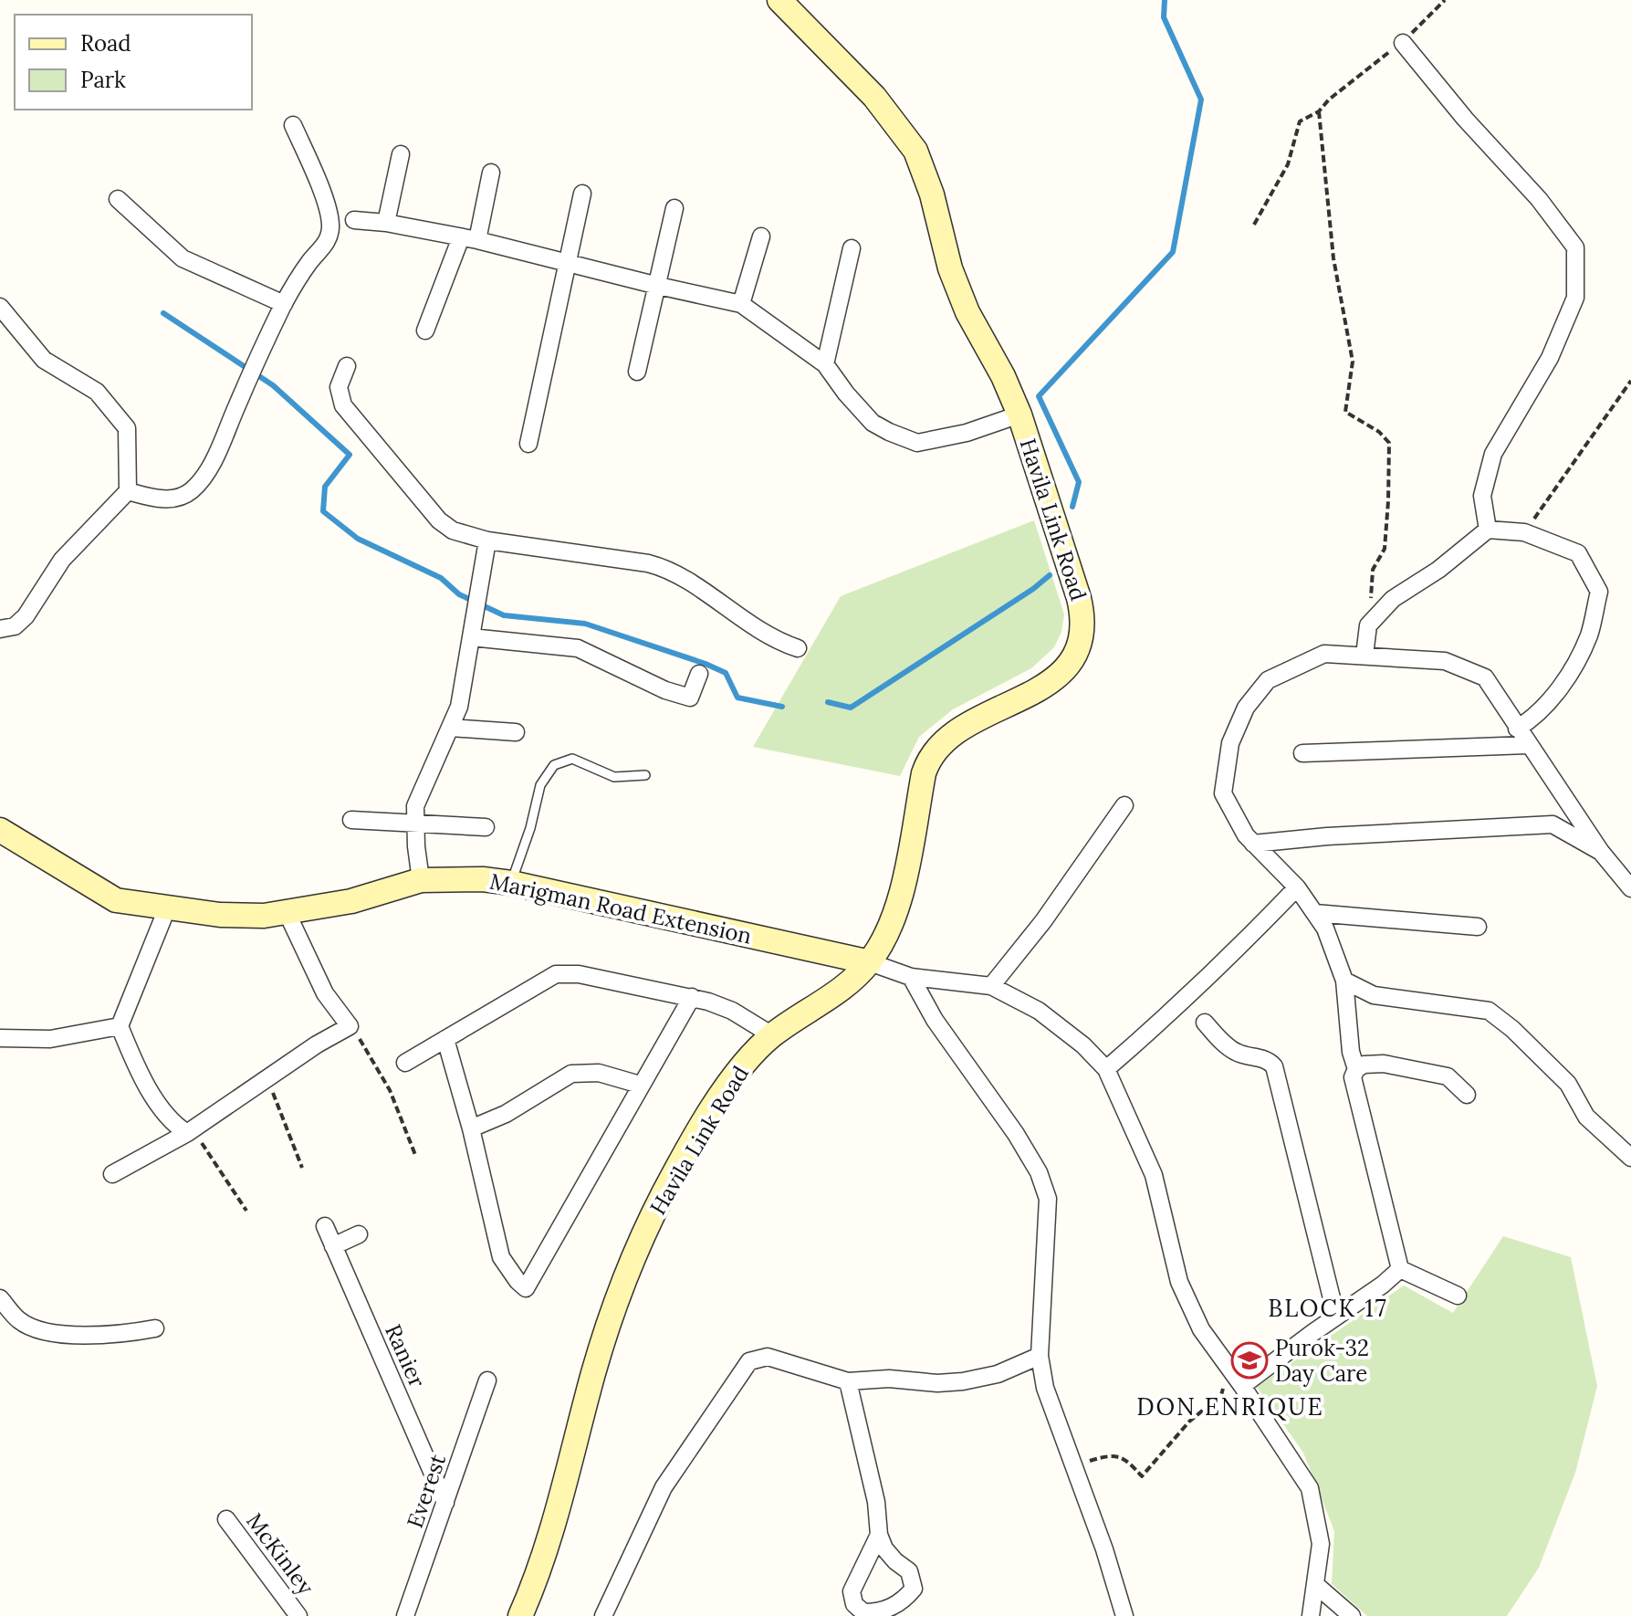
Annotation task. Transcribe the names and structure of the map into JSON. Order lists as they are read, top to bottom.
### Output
{
  "streets": {
    "street": [
      "Havila Link Road",
      "Marigman Road Extension",
      "Ranier",
      "Everest",
      "McKinley"
    ]
  },
  "crossings": [
    ["Havila Link Road", "Marigman Road Extension"],
    ["Ranier", "Everest"]
  ],
  "districts": ["BLOCK 17", "DON ENRIQUE"],
  "places": {
    "school or university": ["Purok-32 Day Care"]
  },
  "legend": ["Road", "Park"]
}
